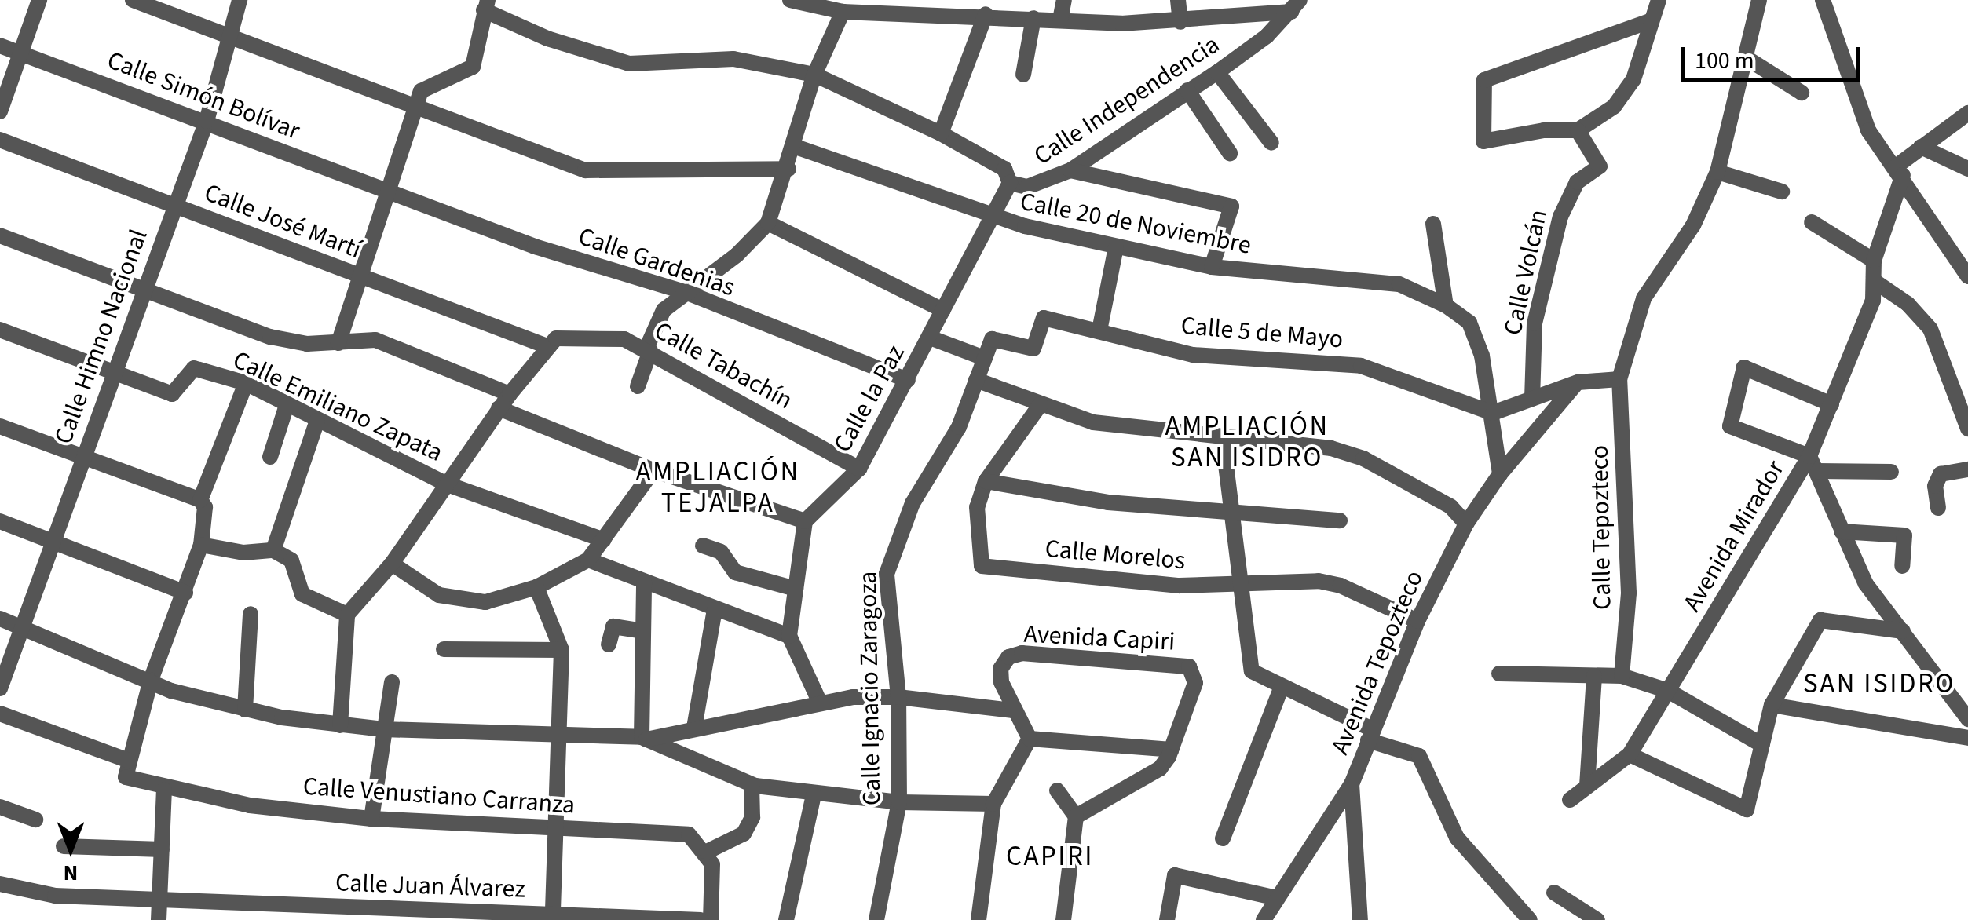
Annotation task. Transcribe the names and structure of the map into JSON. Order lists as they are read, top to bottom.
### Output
{
  "streets": {
    "street": [
      "Calle Simón Bolívar",
      "Calle Independencia",
      "Calle José Martí",
      "Calle 20 de Noviembre",
      "Calle Gardenias",
      "Calle Volcán",
      "Calle 5 de Mayo",
      "Calle Himno Nacional",
      "Calle Tabachín",
      "Calle la Paz",
      "Calle Emiliano Zapata",
      "Calle Tepozteco",
      "Avenida Mirador",
      "Calle Morelos",
      "Avenida Capiri",
      "Avenida Tepozteco",
      "Calle Ignacio Zaragoza",
      "Calle Venustiano Carranza",
      "Calle Juan Álvarez"
    ]
  },
  "crossings": [
    ["Calle Simón Bolívar", "Calle Gardenias"],
    ["Calle Simón Bolívar", "Calle Himno Nacional"],
    ["Calle Independencia", "Calle la Paz"],
    ["Calle José Martí", "Calle Himno Nacional"],
    ["Calle José Martí", "Calle Tabachín"],
    ["Calle 20 de Noviembre", "Calle 5 de Mayo"],
    ["Calle 20 de Noviembre", "Calle la Paz"],
    ["Calle Gardenias", "Calle la Paz"],
    ["Calle Himno Nacional", "Calle Emiliano Zapata"],
    ["Calle Tabachín", "Calle la Paz"],
    ["Calle Morelos", "Avenida Tepozteco"]
  ],
  "districts": [
    "AMPLIACIÓN SAN ISIDRO",
    "AMPLIACIÓN TEJALPA",
    "SAN ISIDRO",
    "CAPIRI"
  ],
  "scale_bar": "100 m",
  "north": "bottom"
}
